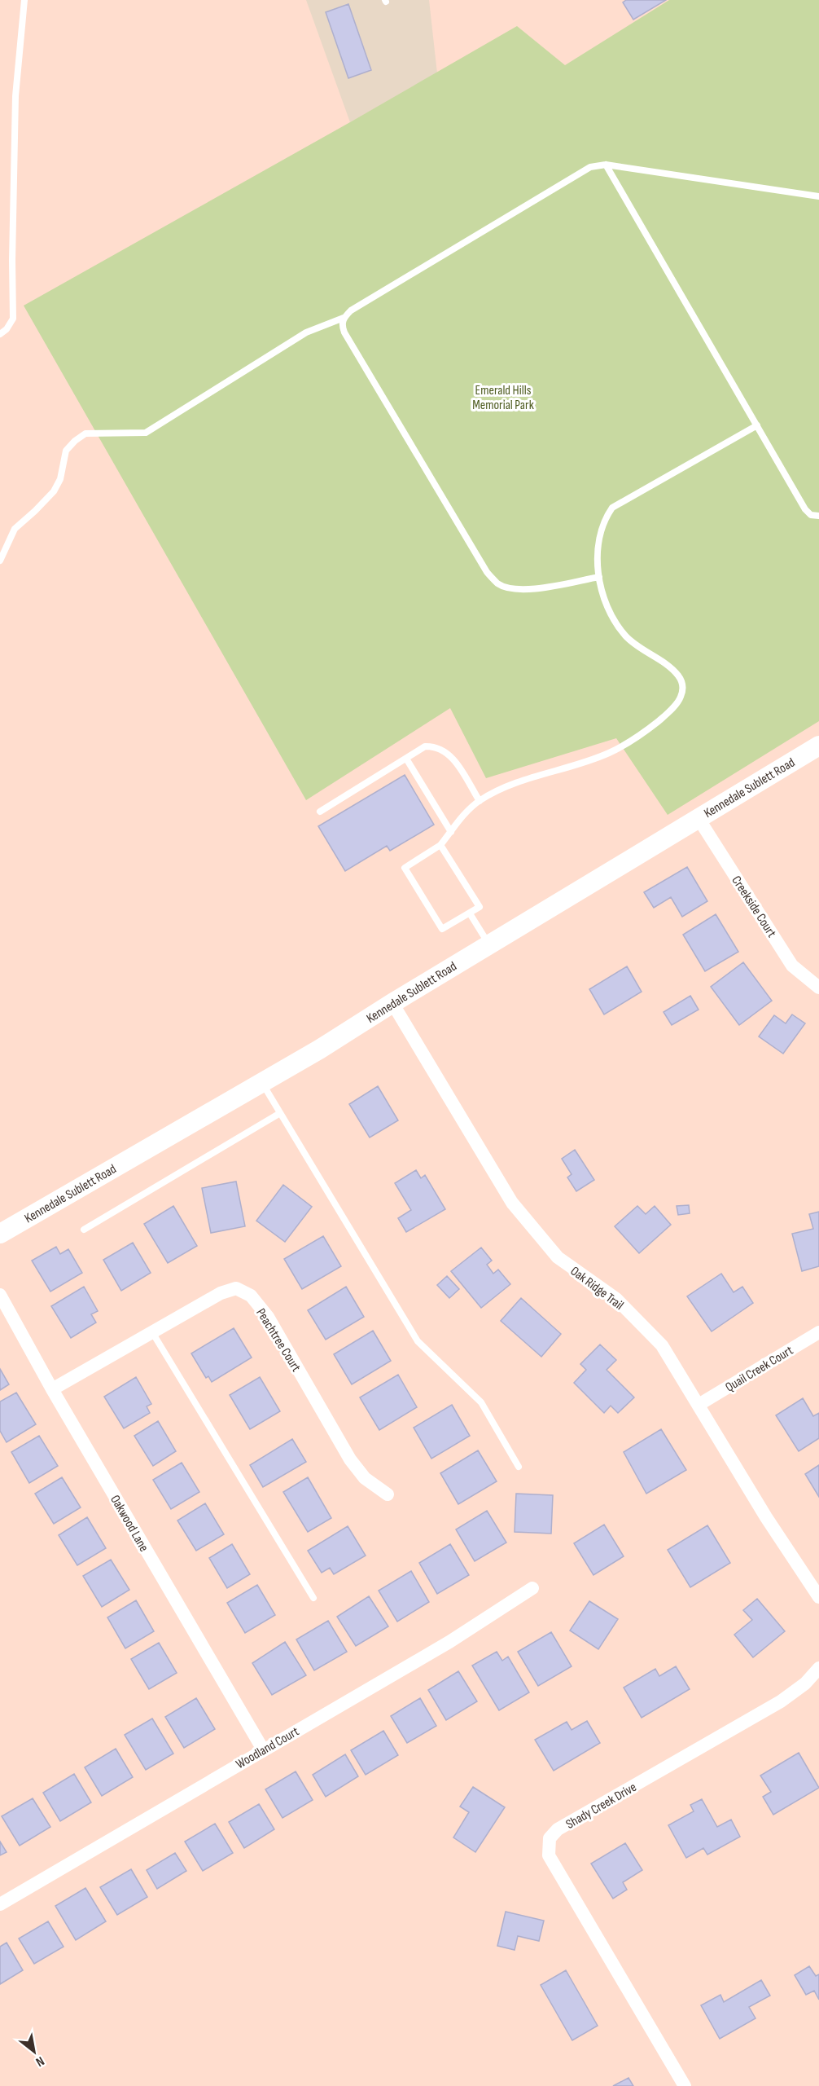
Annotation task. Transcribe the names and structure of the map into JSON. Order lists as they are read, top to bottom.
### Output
{
  "streets": {
    "main road": ["Kennedale Sublett Road"],
    "street": [
      "Creekside Court",
      "Oak Ridge Trail",
      "Peachtree Court",
      "Quail Creek Court",
      "Oakwood Lane",
      "Woodland Court",
      "Shady Creek Drive"
    ]
  },
  "crossings": [
    ["Kennedale Sublett Road", "Creekside Court"],
    ["Kennedale Sublett Road", "Oak Ridge Trail"],
    ["Oak Ridge Trail", "Quail Creek Court"],
    ["Peachtree Court", "Oakwood Lane"],
    ["Oakwood Lane", "Woodland Court"]
  ],
  "parks": ["Emerald Hills Memorial Park"],
  "north": "bottom right"
}
